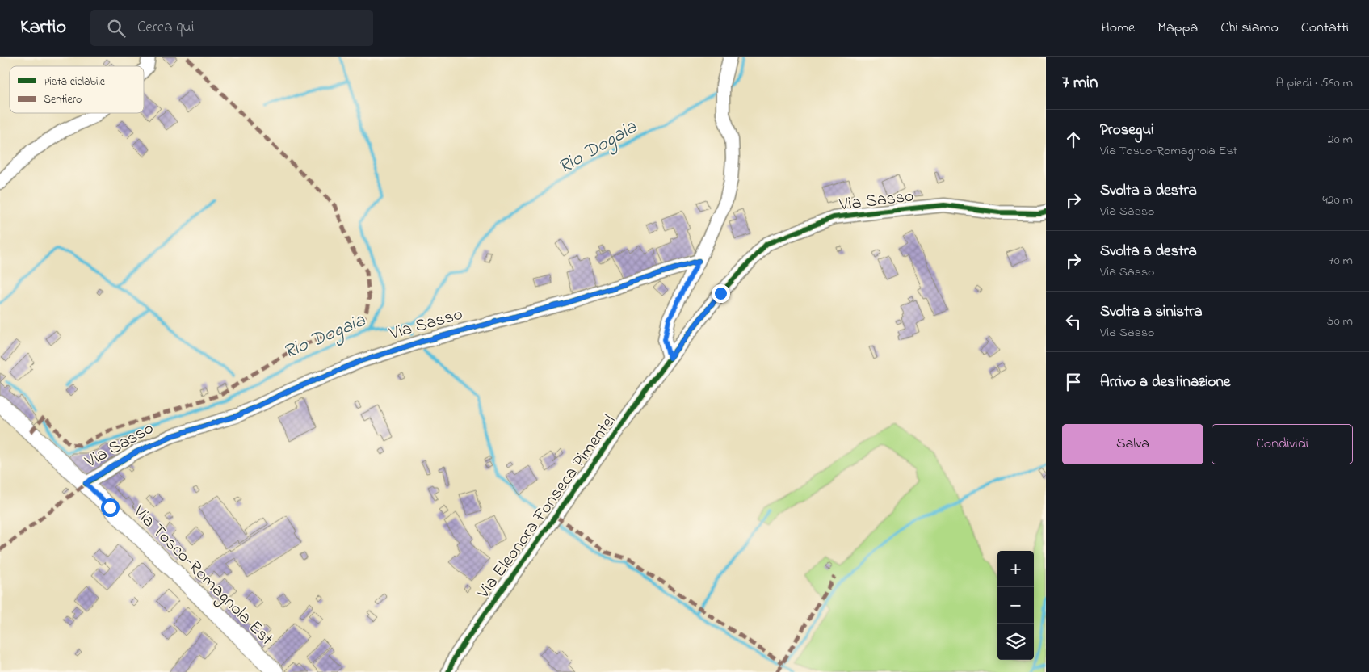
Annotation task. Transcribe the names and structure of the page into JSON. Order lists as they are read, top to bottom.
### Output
{
  "streets": {
    "main road": ["Via Tosco-Romagnola Est"],
    "street": ["Via Sasso", "Via Eleonora Fonseca Pimentel"]
  },
  "crossings": [
    ["Via Sasso", "Via Eleonora Fonseca Pimentel"],
    ["Via Sasso", "Via Tosco-Romagnola Est"]
  ],
  "water": ["Rio Dogaia"],
  "legend": ["Pista ciclabile", "Sentiero"],
  "page": {
    "header": "Kartio",
    "search": "Cerca qui",
    "nav": [
      "Home",
      "Mappa",
      "Chi siamo",
      "Contatti"
    ],
    "heading": ["7 min", "A piedi · 560 m"],
    "list": [
      ["Prosegui", "Via Tosco-Romagnola Est", "20 m"],
      ["Svolta a destra", "Via Sasso", "420 m"],
      ["Svolta a destra", "Via Sasso", "70 m"],
      ["Svolta a sinistra", "Via Sasso", "50 m"],
      "Arrivo a destinazione"
    ],
    "buttons": ["Salva", "Condividi"],
    "map_buttons": ["+", "−"]
  }
}
